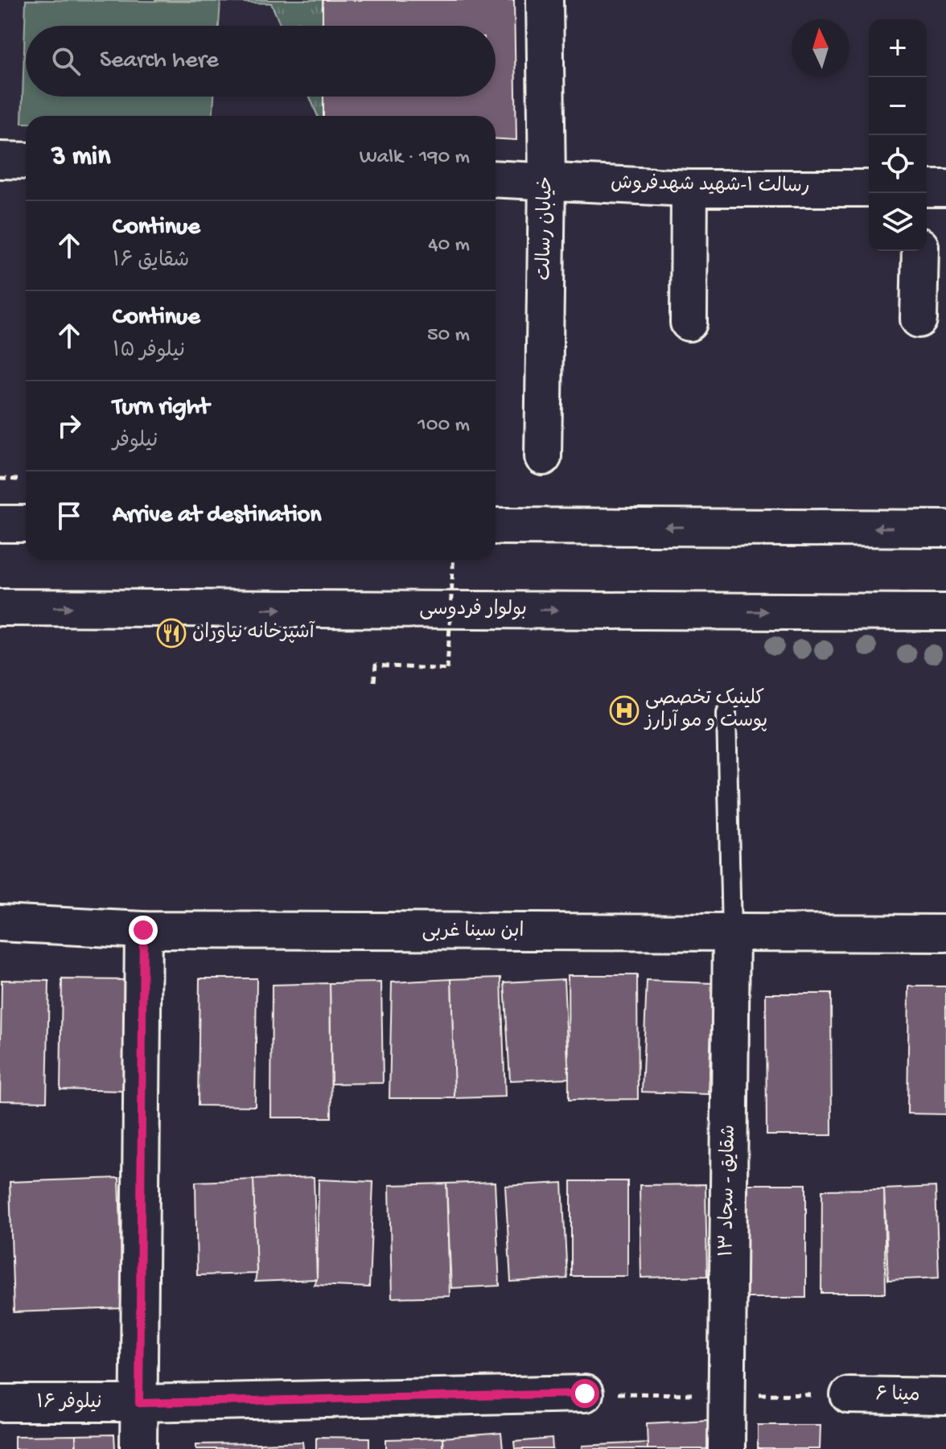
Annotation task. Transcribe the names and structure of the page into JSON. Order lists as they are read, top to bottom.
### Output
{
  "streets": {
    "street": [
      "رسالت ۱-شهید شهدفروش",
      "خیابان رسالت",
      "بولوار فردوسی",
      "ابن سینا غربی",
      "شقایق - سجاد ۱۳",
      "مینا ۶",
      "نیلوفر ۱۶"
    ]
  },
  "crossings": [
    ["رسالت ۱-شهید شهدفروش", "خیابان رسالت"],
    ["ابن سینا غربی", "شقایق - سجاد ۱۳"]
  ],
  "places": {
    "restaurant": ["آشپزخانه نیاوران"],
    "hospital": ["کلینیک تخصصی پوست و مو آرارز"]
  },
  "north": "top",
  "page": {
    "map_buttons": ["+", "−"],
    "search": "Search here",
    "heading": ["3 min", "Walk · 190 m"],
    "list": [
      ["Continue", "شقایق ۱۶", "40 m"],
      ["Continue", "نیلوفر ۱۵", "50 m"],
      ["Turn right", "نیلوفر", "100 m"],
      "Arrive at destination"
    ]
  }
}
